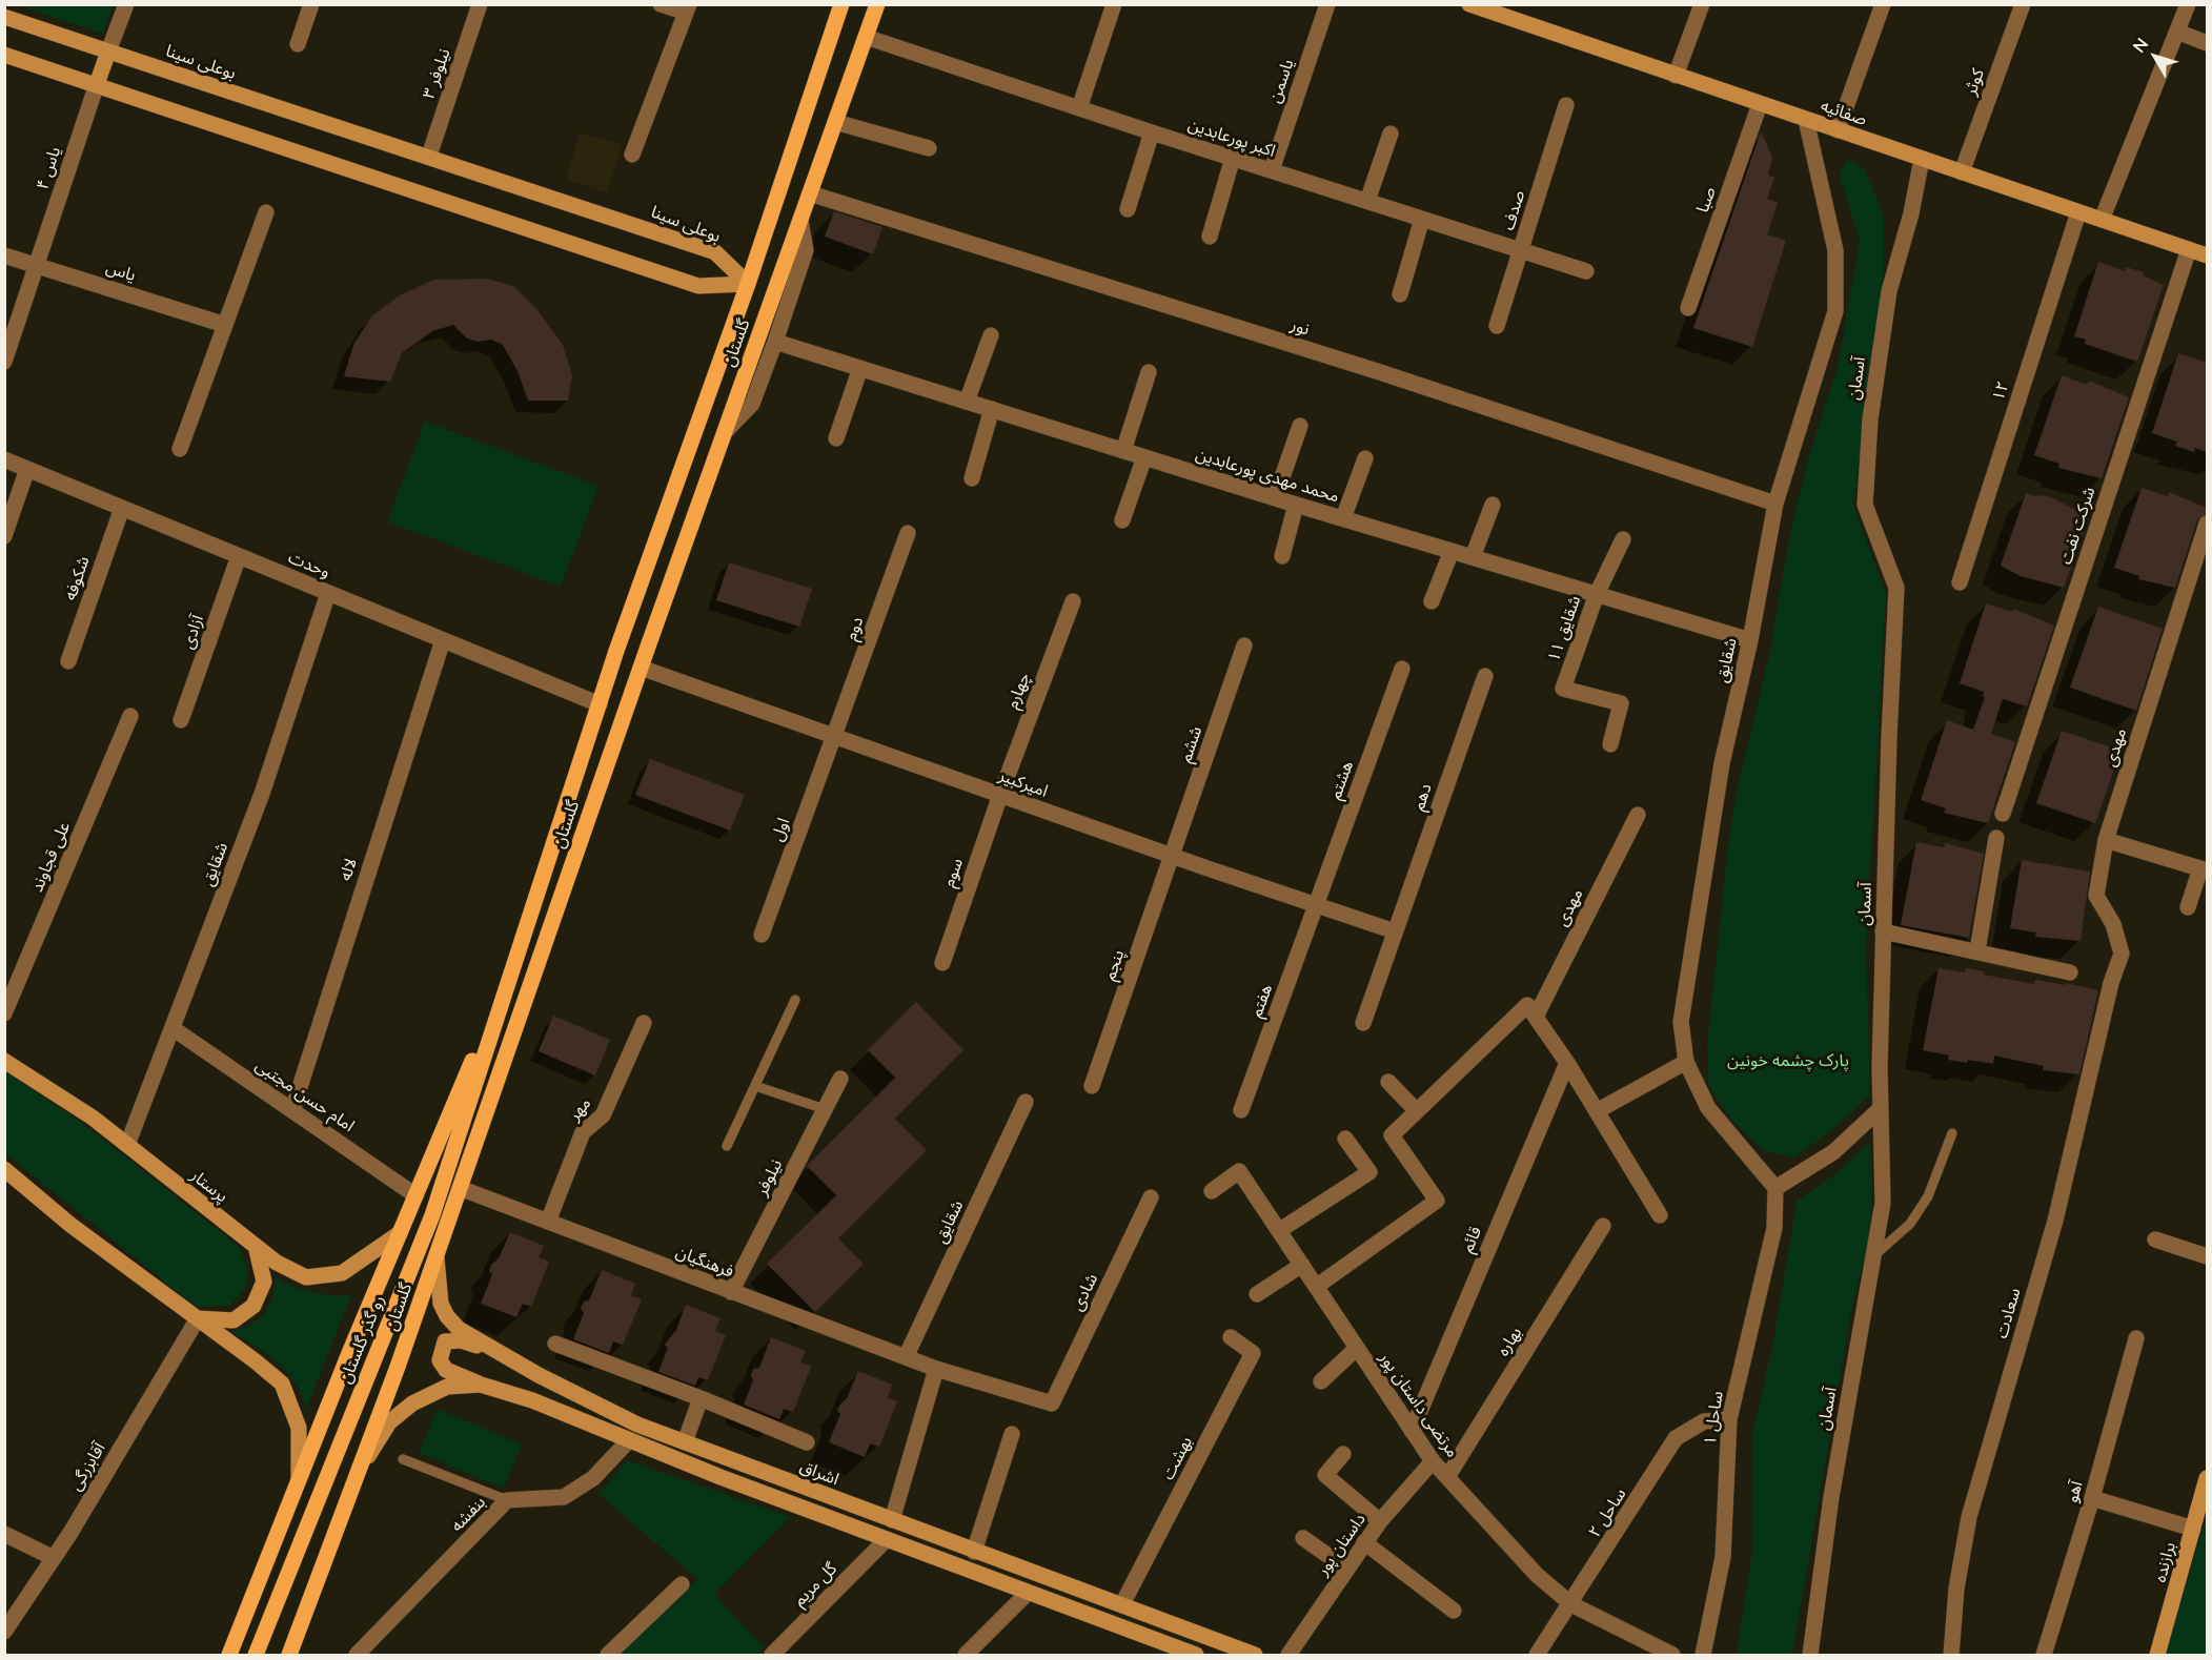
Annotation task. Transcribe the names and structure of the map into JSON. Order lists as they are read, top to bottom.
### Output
{
  "streets": {
    "main road": [
      "بوعلی سینا",
      "صفائیه",
      "گلستان",
      "پرستار",
      "رو گذر گلستان",
      "اشراق",
      "برازنده"
    ],
    "street": [
      "نیلوفر ۳",
      "یاسمن",
      "کوثر",
      "اکبر پورعابدین",
      "یاس ۴",
      "صبا",
      "صدف",
      "یاس",
      "نور",
      "آسمان",
      "۱۲",
      "محمد مهدی پورعابدین",
      "شرکت نفت",
      "وحدت",
      "شکوفه",
      "دوم",
      "شقایق ۱۱",
      "آزادی",
      "شقایق",
      "چهارم",
      "ششم",
      "مهدی",
      "هشتم",
      "امیرکبیر",
      "دهم",
      "اول",
      "علی قجاوند",
      "لاله",
      "سوم",
      "پنجم",
      "هفتم",
      "امام حسن مجتبی",
      "مهر",
      "نیلوفر",
      "قائم",
      "فرهنگیان",
      "شادی",
      "سعادت",
      "بهاره",
      "مرتضی داستان پور",
      "ساحل ۱",
      "بهشت",
      "آقابزرگی",
      "آهو",
      "ساحل ۲",
      "بنفشه",
      "داستان پور",
      "گل مریم"
    ]
  },
  "crossings": [
    ["بوعلی سینا", "نیلوفر ۳"],
    ["بوعلی سینا", "گلستان"],
    ["یاسمن", "اکبر پورعابدین"],
    ["کوثر", "صفائیه"],
    ["صفائیه", "صبا"],
    ["صفائیه", "آسمان"],
    ["صفائیه", "۱۲"],
    ["صفائیه", "شرکت نفت"],
    ["صفائیه", "شقایق"],
    ["اکبر پورعابدین", "صدف"],
    ["اکبر پورعابدین", "گلستان"],
    ["یاس ۴", "یاس"],
    ["نور", "گلستان"],
    ["نور", "شقایق"],
    ["گلستان", "وحدت"],
    ["گلستان", "امیرکبیر"],
    ["گلستان", "فرهنگیان"],
    ["گلستان", "رو گذر گلستان"],
    ["گلستان", "اشراق"],
    ["محمد مهدی پورعابدین", "شقایق ۱۱"],
    ["محمد مهدی پورعابدین", "شقایق"],
    ["وحدت", "شکوفه"],
    ["وحدت", "آزادی"],
    ["وحدت", "شقایق"],
    ["وحدت", "لاله"],
    ["دوم", "امیرکبیر"],
    ["دوم", "اول"],
    ["شقایق", "امام حسن مجتبی"],
    ["شقایق", "پرستار"],
    ["شقایق", "فرهنگیان"],
    ["شقایق", "ساحل ۱"],
    ["چهارم", "امیرکبیر"],
    ["چهارم", "سوم"],
    ["ششم", "امیرکبیر"],
    ["ششم", "پنجم"],
    ["مهدی", "سعادت"],
    ["هشتم", "امیرکبیر"],
    ["هشتم", "هفتم"],
    ["امیرکبیر", "دهم"],
    ["امیرکبیر", "اول"],
    ["امیرکبیر", "سوم"],
    ["امیرکبیر", "پنجم"],
    ["امیرکبیر", "هفتم"],
    ["لاله", "امام حسن مجتبی"],
    ["مهر", "فرهنگیان"],
    ["نیلوفر", "فرهنگیان"],
    ["قائم", "مرتضی داستان پور"],
    ["فرهنگیان", "شادی"],
    ["بهاره", "مرتضی داستان پور"],
    ["مرتضی داستان پور", "ساحل ۲"],
    ["مرتضی داستان پور", "داستان پور"],
    ["ساحل ۱", "ساحل ۲"],
    ["بهشت", "اشراق"]
  ],
  "parks": ["پارک چشمه خونین"],
  "north": "top left"
}
